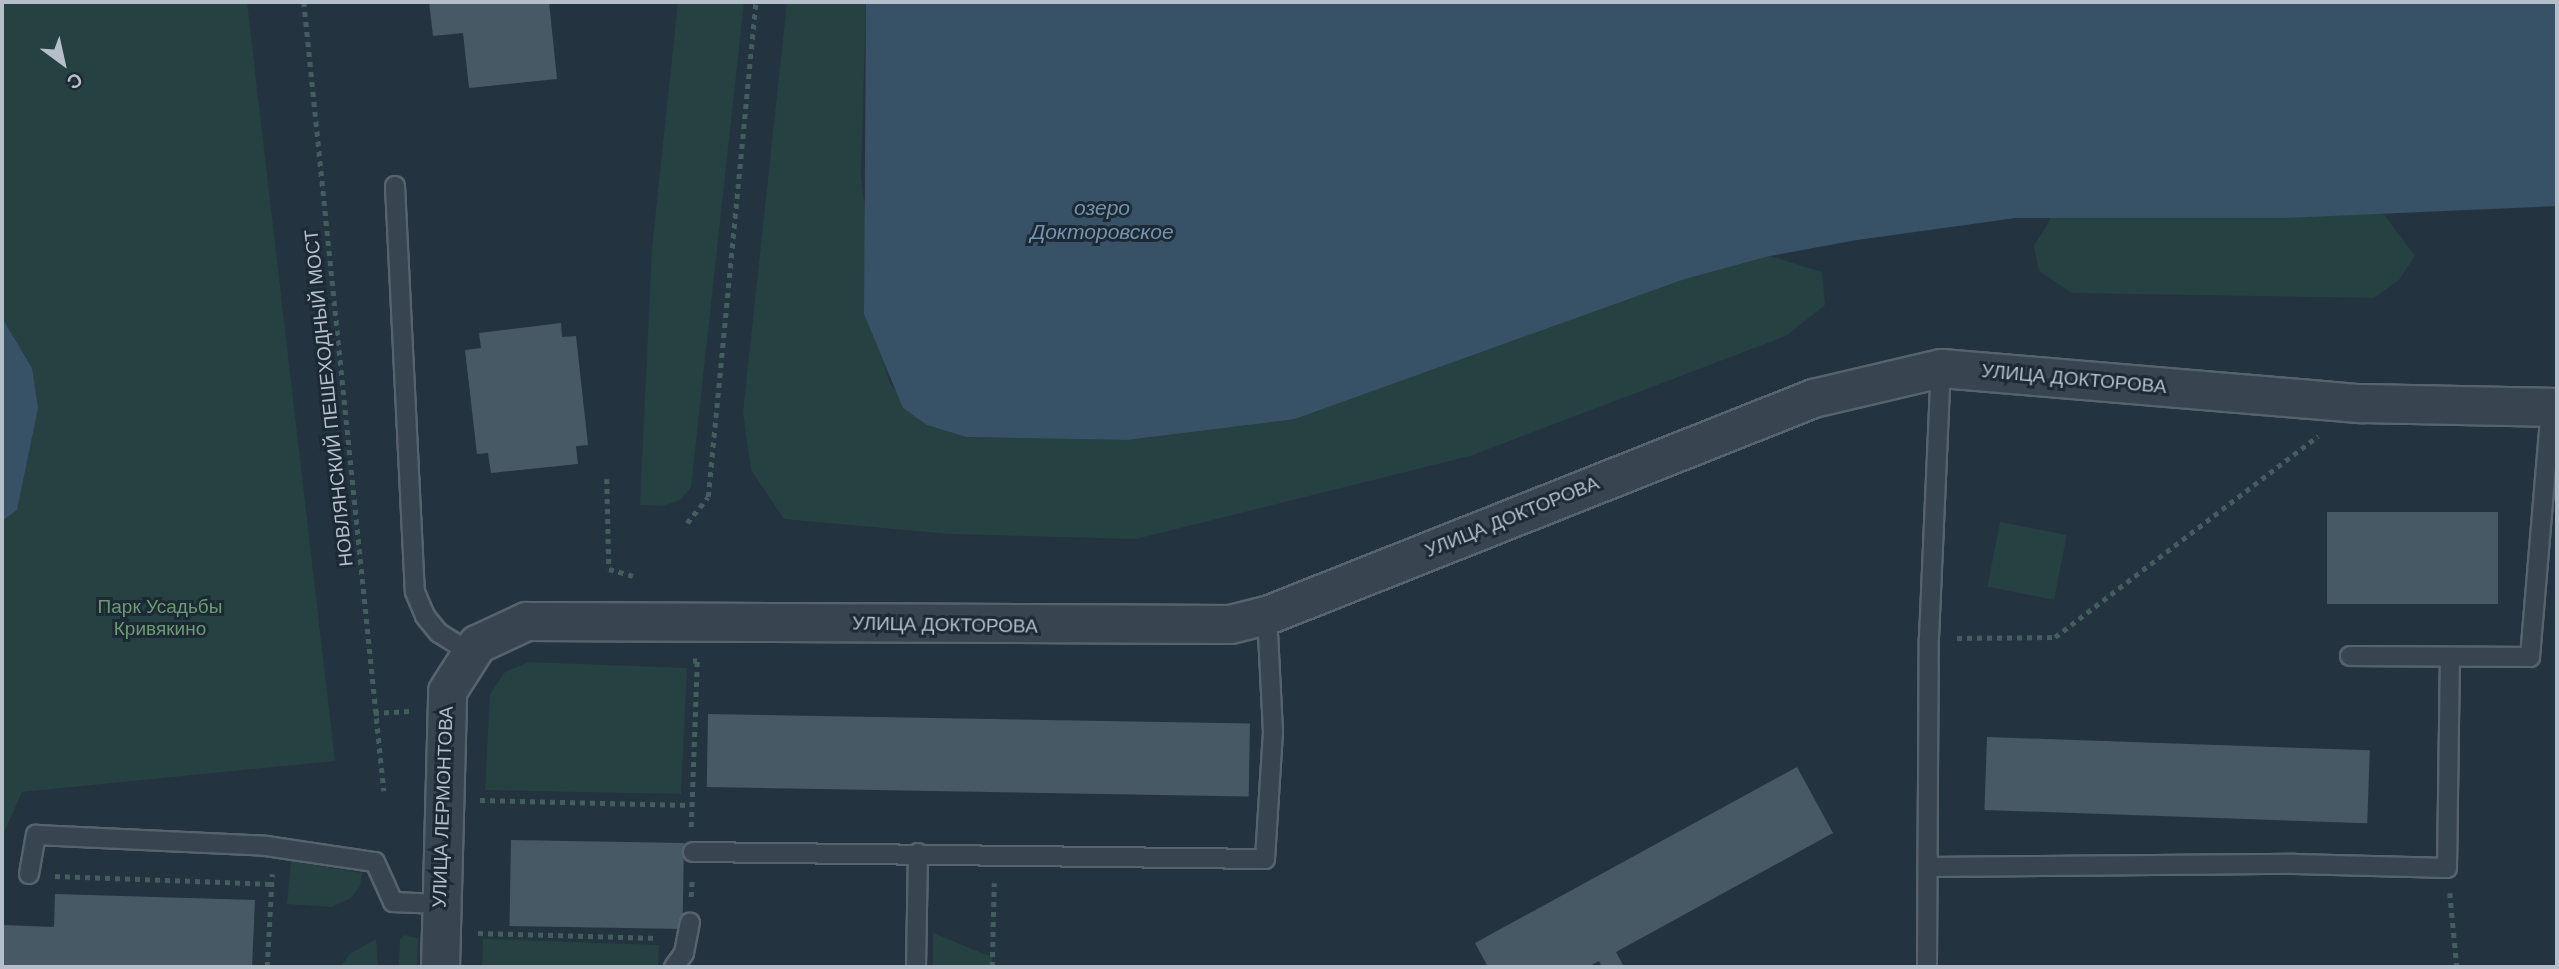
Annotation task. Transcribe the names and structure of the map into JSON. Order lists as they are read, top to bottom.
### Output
{
  "streets": {
    "street": ["УЛИЦА ДОКТОРОВА", "УЛИЦА ЛЕРМОНТОВА"],
    "path": ["НОВЛЯНСКИЙ ПЕШЕХОДНЫЙ МОСТ"]
  },
  "crossings": [
    ["УЛИЦА ДОКТОРОВА", "УЛИЦА ЛЕРМОНТОВА"]
  ],
  "water": ["озеро Докторовское"],
  "parks": ["Парк Усадьбы Кривякино"],
  "north": "bottom right"
}
